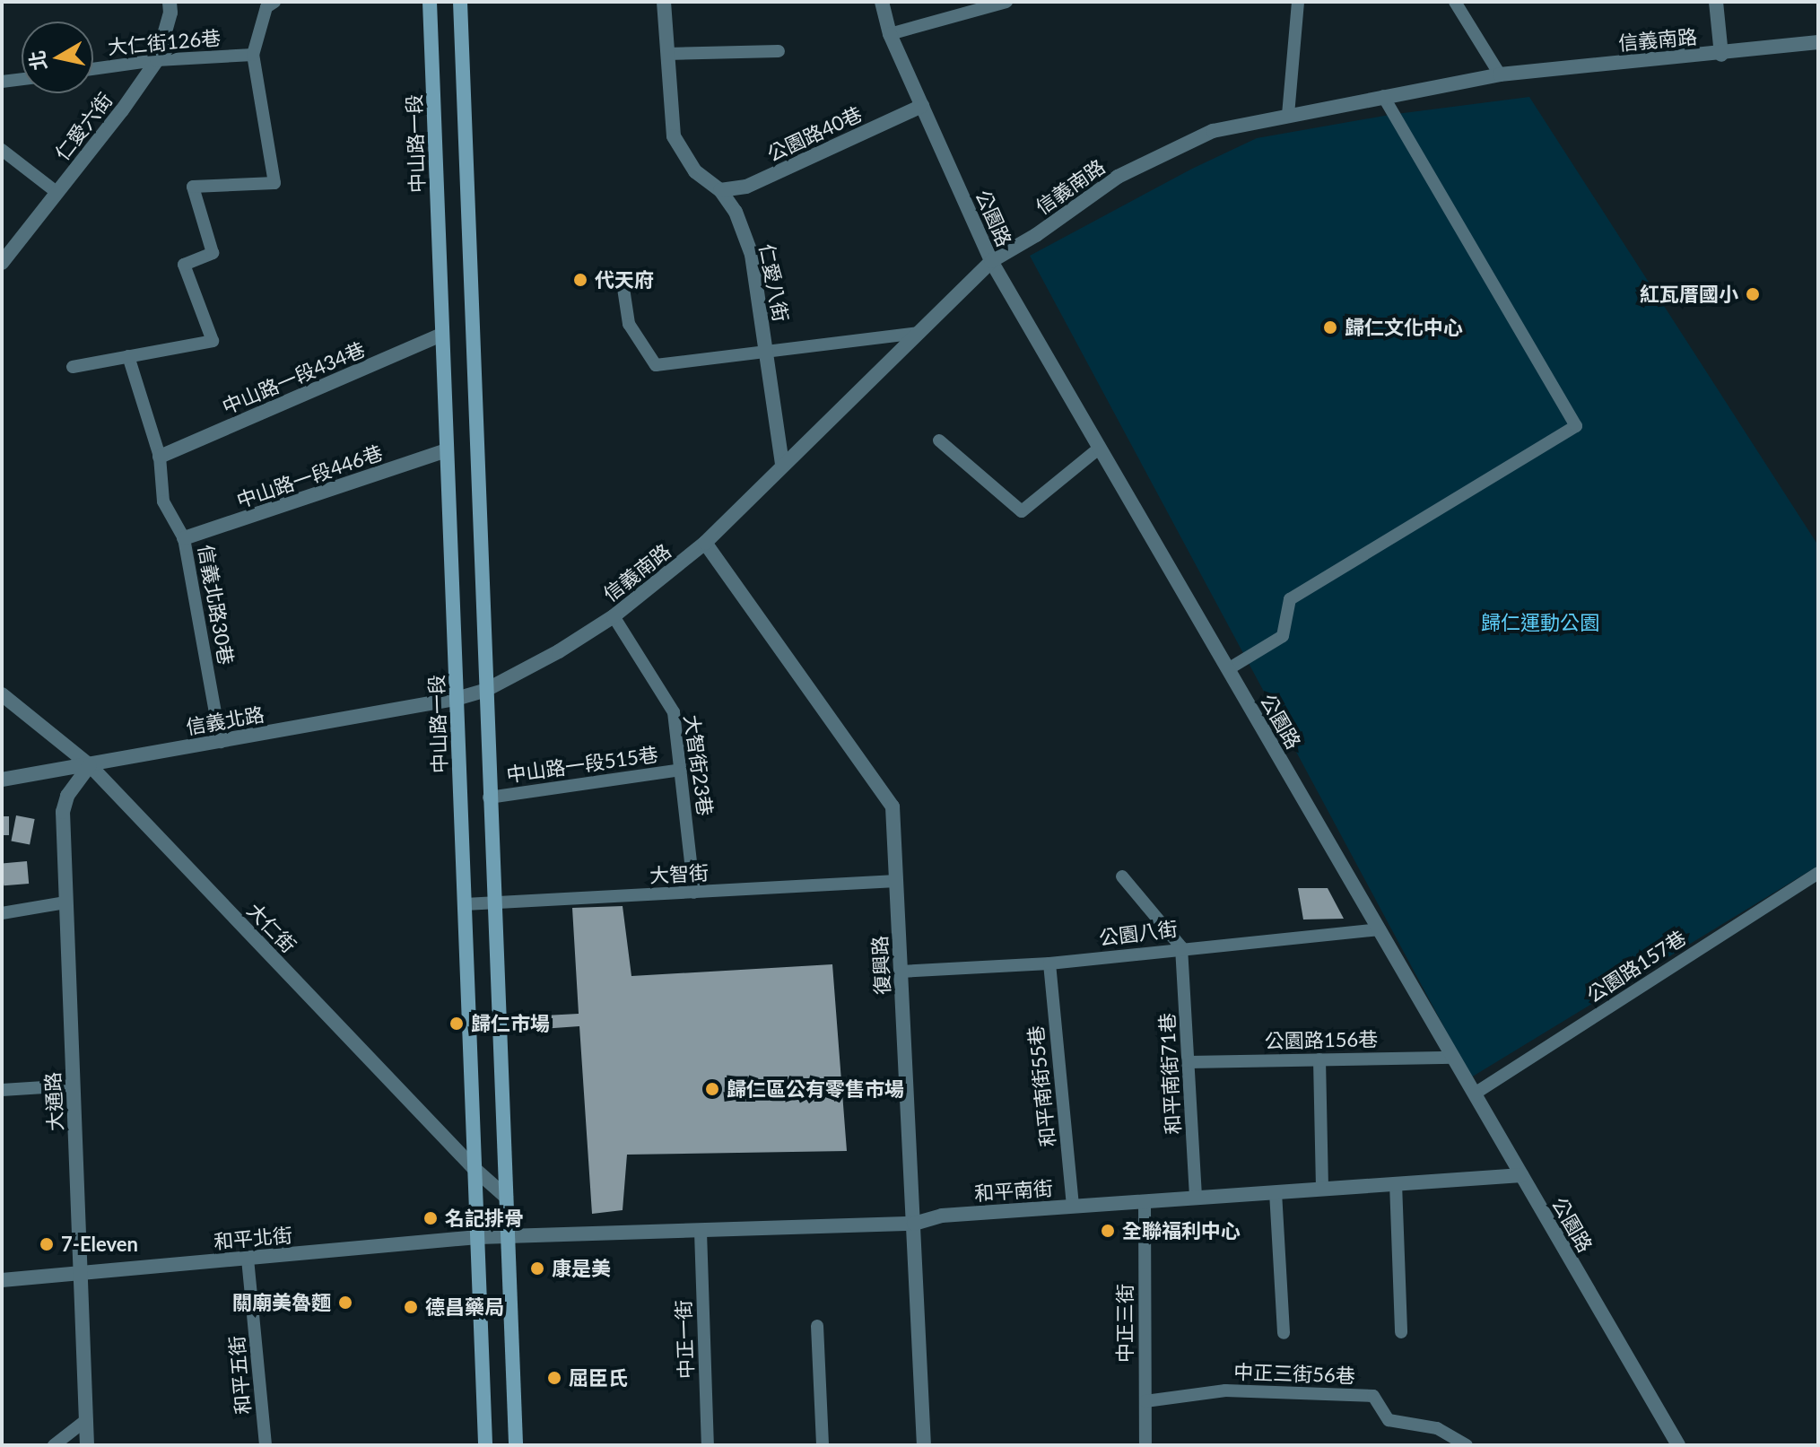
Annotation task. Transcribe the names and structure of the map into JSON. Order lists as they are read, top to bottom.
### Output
{
  "streets": {
    "main road": ["中山路一段"],
    "street": [
      "信義南路",
      "仁愛六街",
      "公園路40巷",
      "公園路",
      "仁愛八街",
      "中山路一段434巷",
      "中山路一段446巷",
      "信義北路",
      "大仁街",
      "復興路",
      "大通路",
      "和平南街",
      "和平北街"
    ],
    "lane": [
      "大仁街126巷",
      "信義北路30巷",
      "中山路一段515巷",
      "大智街23巷",
      "大智街",
      "公園八街",
      "公園路157巷",
      "公園路156巷",
      "和平南街71巷",
      "和平南街55巷",
      "中正三街",
      "中正一街",
      "中正三街56巷",
      "和平五街"
    ]
  },
  "crossings": [
    ["信義南路", "中山路一段"],
    ["信義南路", "公園路"],
    ["信義南路", "仁愛八街"],
    ["信義南路", "信義北路"],
    ["信義南路", "大智街23巷"],
    ["信義南路", "復興路"],
    ["大仁街126巷", "仁愛六街"],
    ["公園路40巷", "公園路"],
    ["公園路40巷", "仁愛八街"],
    ["中山路一段", "中山路一段434巷"],
    ["中山路一段", "中山路一段446巷"],
    ["中山路一段", "信義北路"],
    ["中山路一段", "大智街"],
    ["中山路一段", "大仁街"],
    ["中山路一段", "和平北街"],
    ["公園路", "公園八街"],
    ["公園路", "公園路157巷"],
    ["公園路", "公園路156巷"],
    ["公園路", "和平南街"],
    ["中山路一段434巷", "信義北路30巷"],
    ["中山路一段446巷", "信義北路30巷"],
    ["信義北路30巷", "信義北路"],
    ["信義北路", "大仁街"],
    ["信義北路", "大通路"],
    ["中山路一段515巷", "大智街23巷"],
    ["大智街23巷", "大智街"],
    ["大智街", "復興路"],
    ["大仁街", "大通路"],
    ["公園八街", "復興路"],
    ["公園八街", "和平南街71巷"],
    ["公園八街", "和平南街55巷"],
    ["復興路", "和平南街"],
    ["公園路156巷", "和平南街71巷"],
    ["和平南街71巷", "和平南街"],
    ["和平南街55巷", "和平南街"],
    ["大通路", "和平北街"],
    ["和平南街", "和平北街"],
    ["和平南街", "中正三街"],
    ["和平南街", "中正一街"],
    ["和平北街", "和平五街"],
    ["中正三街", "中正三街56巷"]
  ],
  "parks": ["歸仁運動公園"],
  "places": [
    "代天府",
    "紅瓦厝國小",
    "歸仁文化中心",
    "歸仁市場",
    "歸仁區公有零售市場",
    "名記排骨",
    "全聯福利中心",
    "7-Eleven",
    "康是美",
    "關廟美魯麵",
    "德昌藥局",
    "屈臣氏"
  ],
  "north": "left"
}
